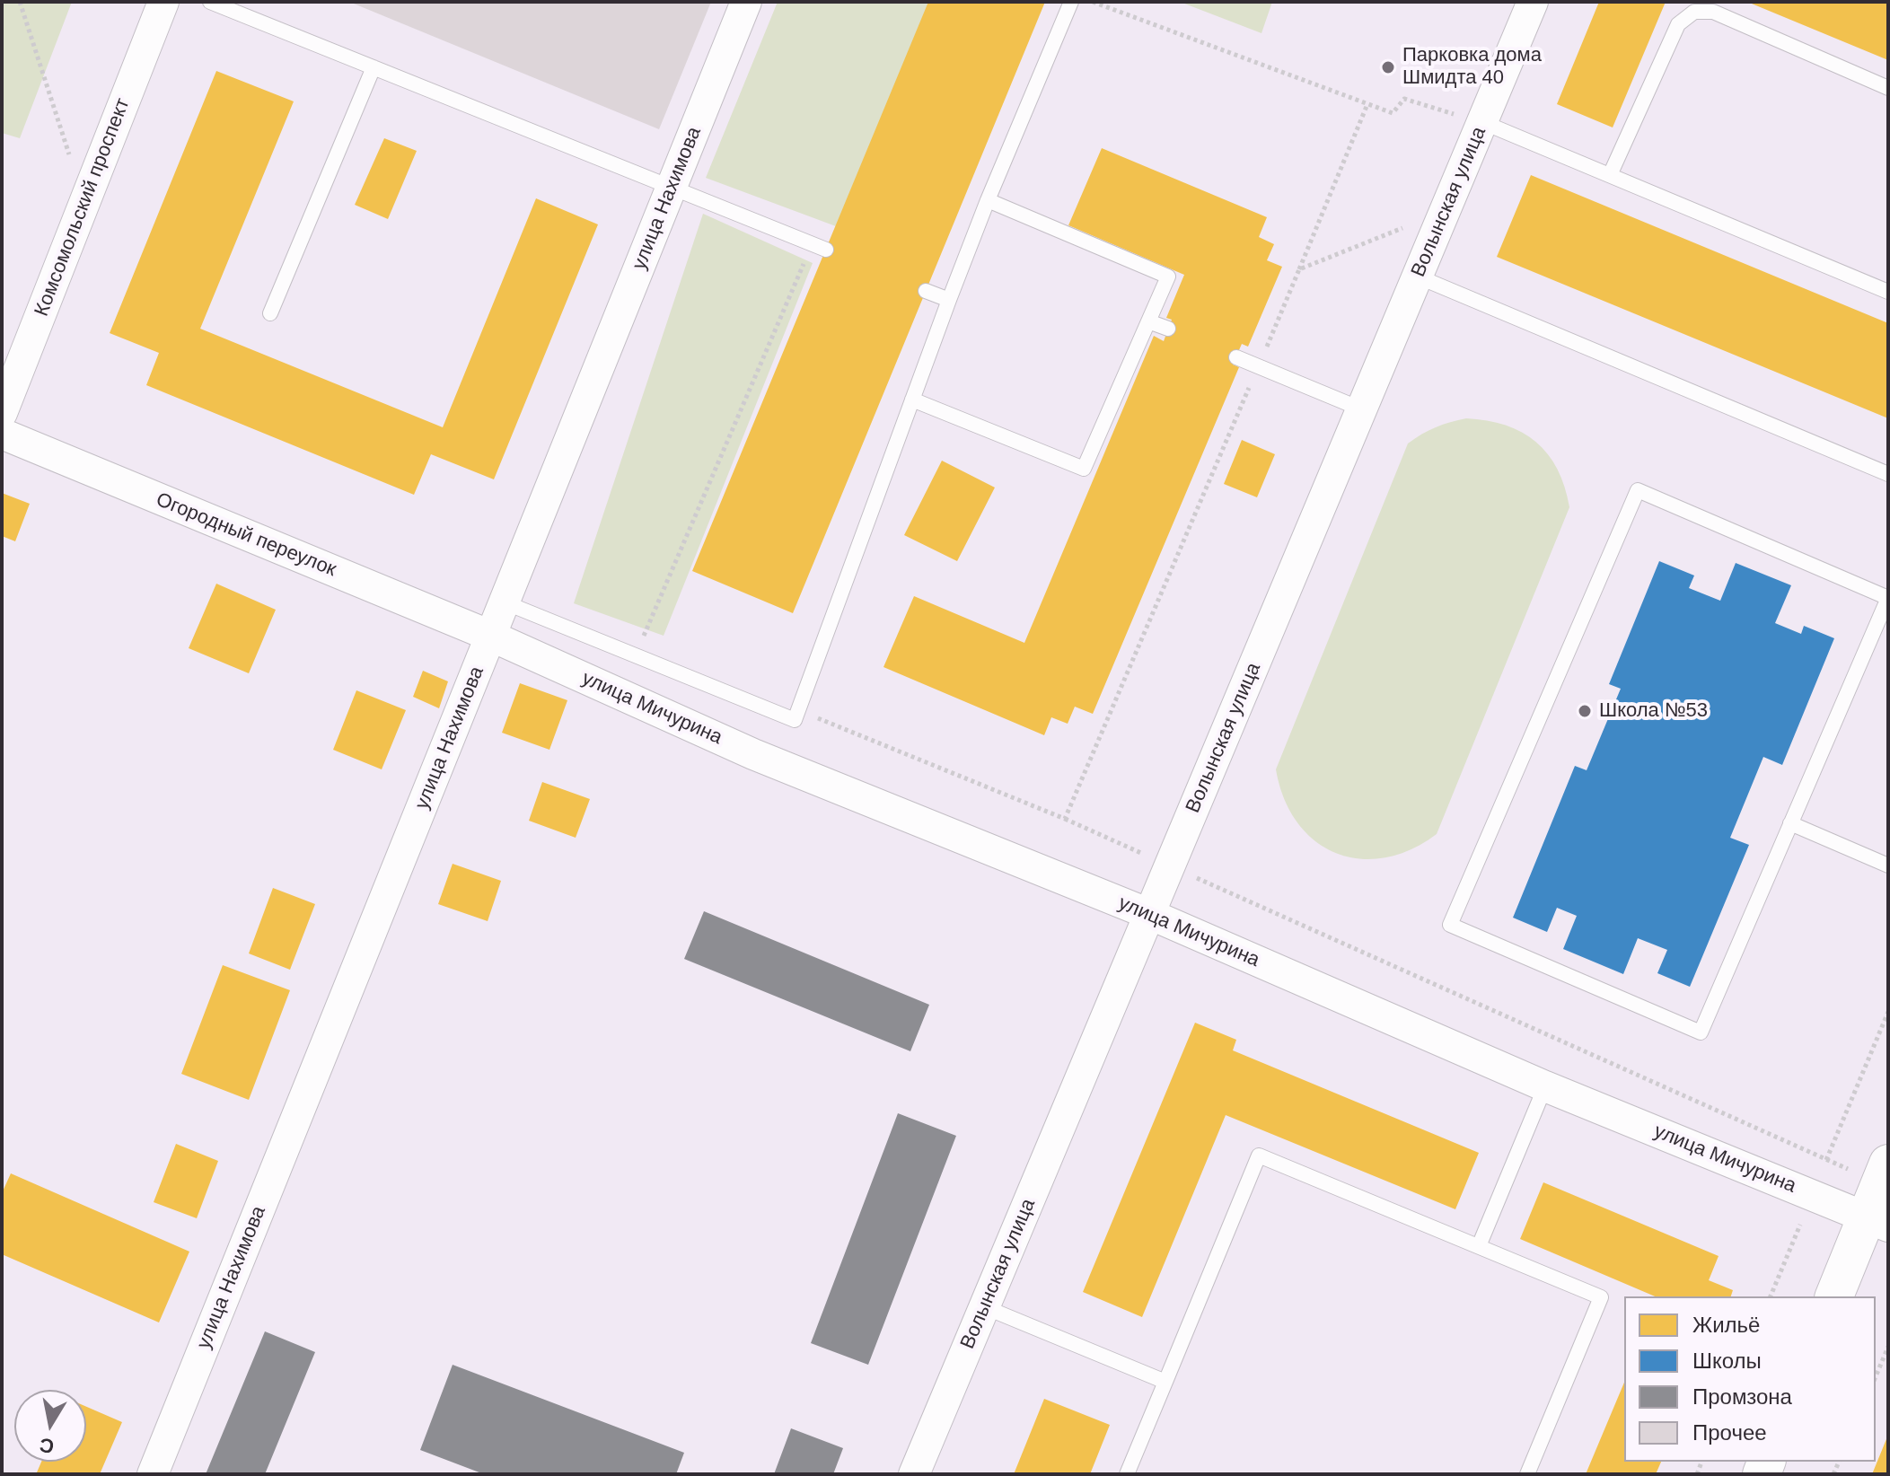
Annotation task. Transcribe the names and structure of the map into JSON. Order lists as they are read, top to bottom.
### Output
{
  "streets": {
    "street": [
      "улица Нахимова",
      "Волынская улица",
      "Комсомольский проспект",
      "Огородный переулок",
      "улица Мичурина"
    ]
  },
  "crossings": [
    ["улица Нахимова", "Огородный переулок"],
    ["улица Нахимова", "улица Мичурина"],
    ["Волынская улица", "улица Мичурина"],
    ["Огородный переулок", "улица Мичурина"]
  ],
  "places": ["Парковка дома Шмидта 40", "Школа №53"],
  "legend": [
    "Жильё",
    "Школы",
    "Промзона",
    "Прочее"
  ],
  "north": "bottom"
}
